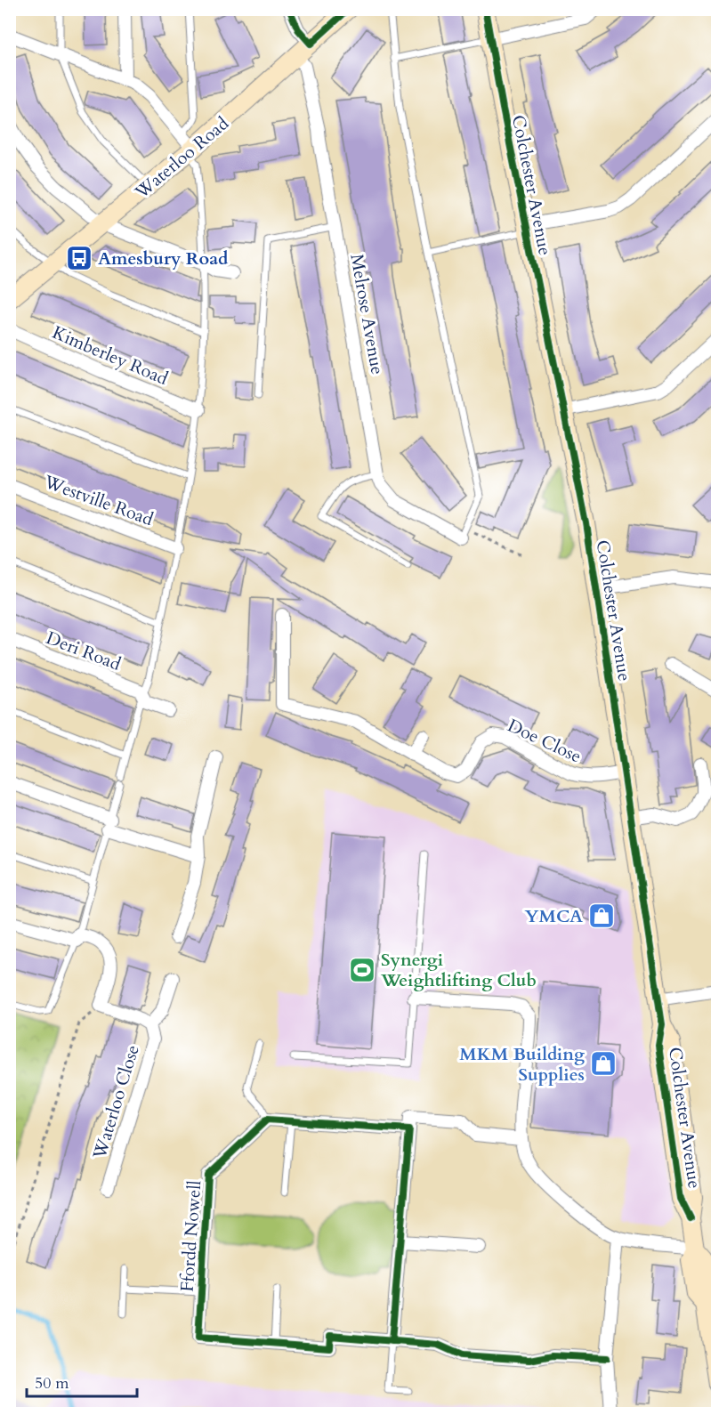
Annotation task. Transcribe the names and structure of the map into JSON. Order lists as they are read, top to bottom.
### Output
{
  "streets": {
    "street": [
      "Waterloo Road",
      "Colchester Avenue",
      "Melrose Avenue",
      "Kimberley Road",
      "Westville Road",
      "Deri Road",
      "Doe Close",
      "Waterloo Close",
      "Ffordd Nowell"
    ]
  },
  "crossings": [
    ["Waterloo Road", "Melrose Avenue"],
    ["Colchester Avenue", "Doe Close"]
  ],
  "places": {
    "bus stop": ["Amesbury Road"],
    "shop": ["YMCA", "MKM Building Supplies"],
    "sports": ["Synergi Weightlifting Club"]
  },
  "scale_bar": "50 m"
}
